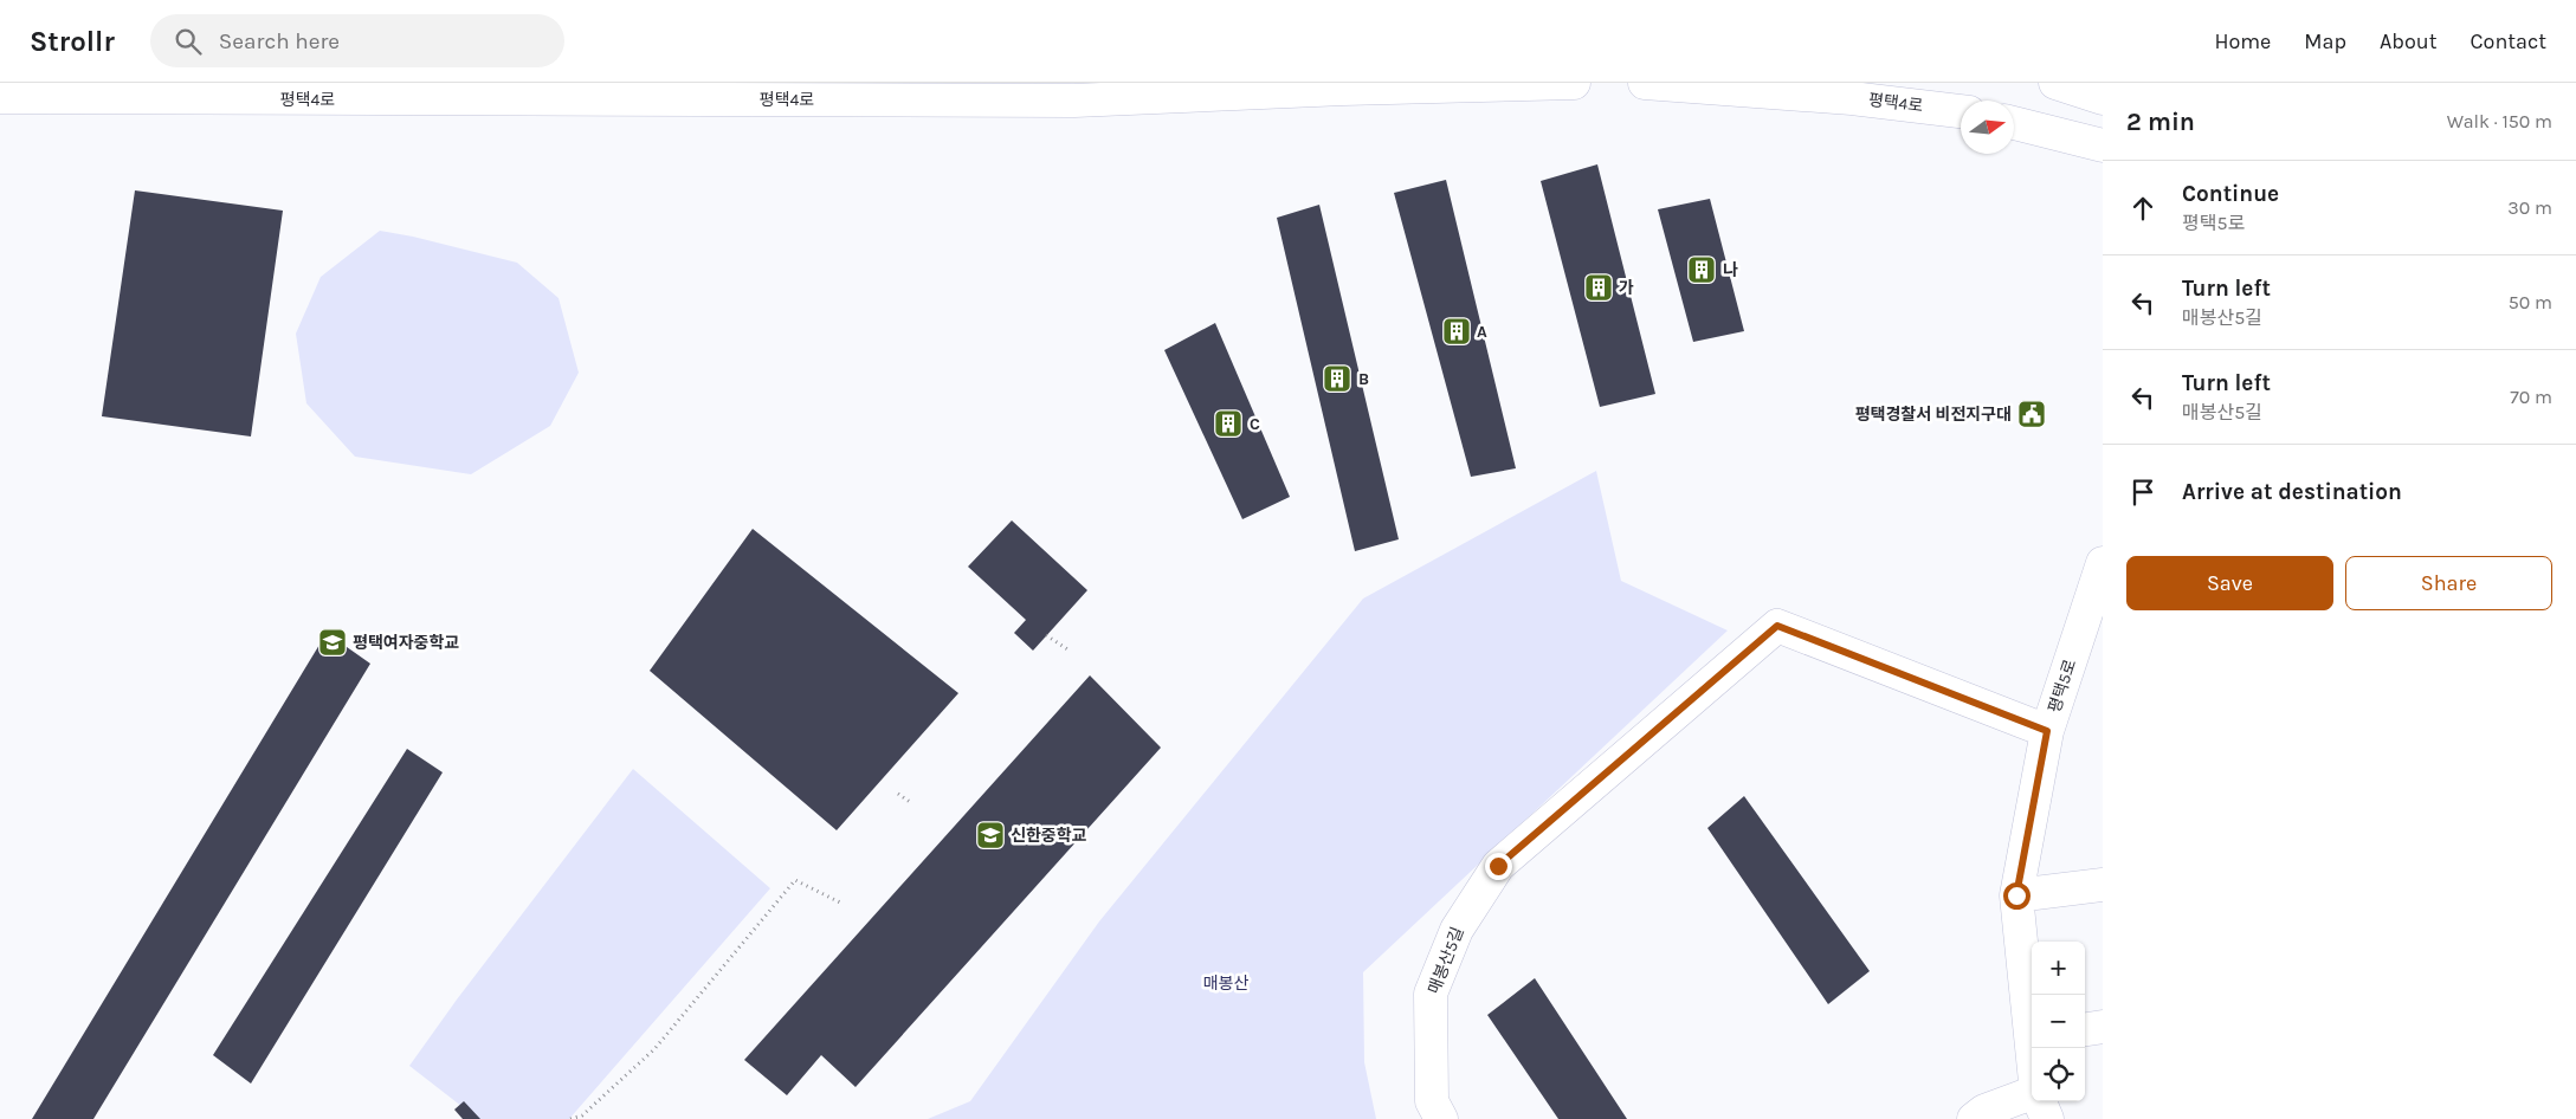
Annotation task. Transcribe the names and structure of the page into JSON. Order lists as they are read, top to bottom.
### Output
{
  "streets": {
    "street": ["평택4로", "평택5로", "매봉산5길"]
  },
  "crossings": [
    ["평택5로", "매봉산5길"]
  ],
  "parks": ["매봉산"],
  "places": {
    "building": [
      "나",
      "가",
      "A",
      "B",
      "C"
    ],
    "public building": ["평택경찰서 비전지구대"],
    "school or university": ["평택여자중학교", "신한중학교"]
  },
  "north": "right",
  "page": {
    "header": "Strollr",
    "search": "Search here",
    "nav": [
      "Home",
      "Map",
      "About",
      "Contact"
    ],
    "heading": ["2 min", "Walk · 150 m"],
    "list": [
      ["Continue", "평택5로", "30 m"],
      ["Turn left", "매봉산5길", "50 m"],
      ["Turn left", "매봉산5길", "70 m"],
      "Arrive at destination"
    ],
    "buttons": ["Save", "Share"],
    "map_buttons": ["+", "−"]
  }
}
